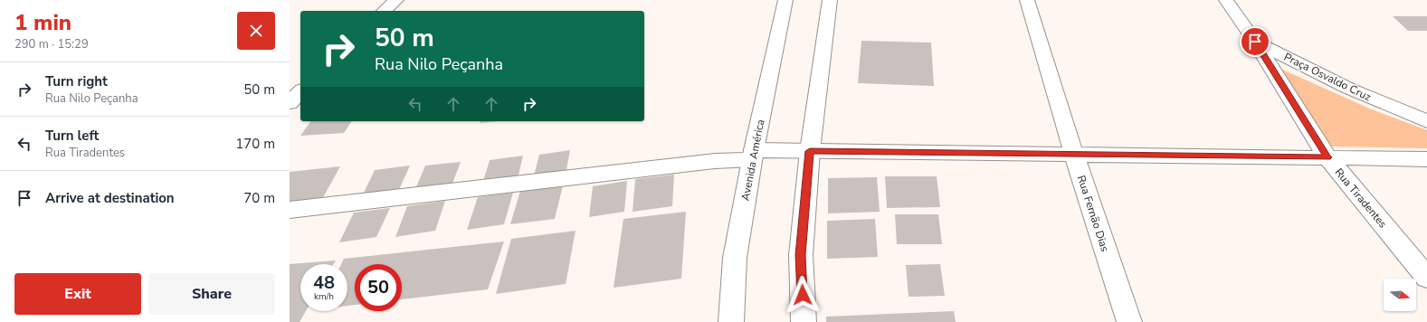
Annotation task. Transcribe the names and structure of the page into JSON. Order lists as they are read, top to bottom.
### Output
{
  "streets": {
    "street": [
      "Praça Osvaldo Cruz",
      "Avenida América",
      "Rua Tiradentes",
      "Rua Fernão Dias"
    ]
  },
  "crossings": [
    ["Praça Osvaldo Cruz", "Rua Tiradentes"]
  ],
  "north": "right",
  "page": {
    "heading": ["1 min", "290 m · 15:29"],
    "turn": ["50 m", "Rua Nilo Peçanha"],
    "list": [
      {
        "name": "Turn right",
        "note": "Rua Nilo Peçanha",
        "value": "50 m"
      },
      {
        "name": "Turn left",
        "note": "Rua Tiradentes",
        "value": "170 m"
      },
      {
        "name": "Arrive at destination",
        "value": "70 m"
      }
    ],
    "speed": "48 km/h",
    "limit": "50",
    "buttons": ["Exit", "Share"]
  }
}
